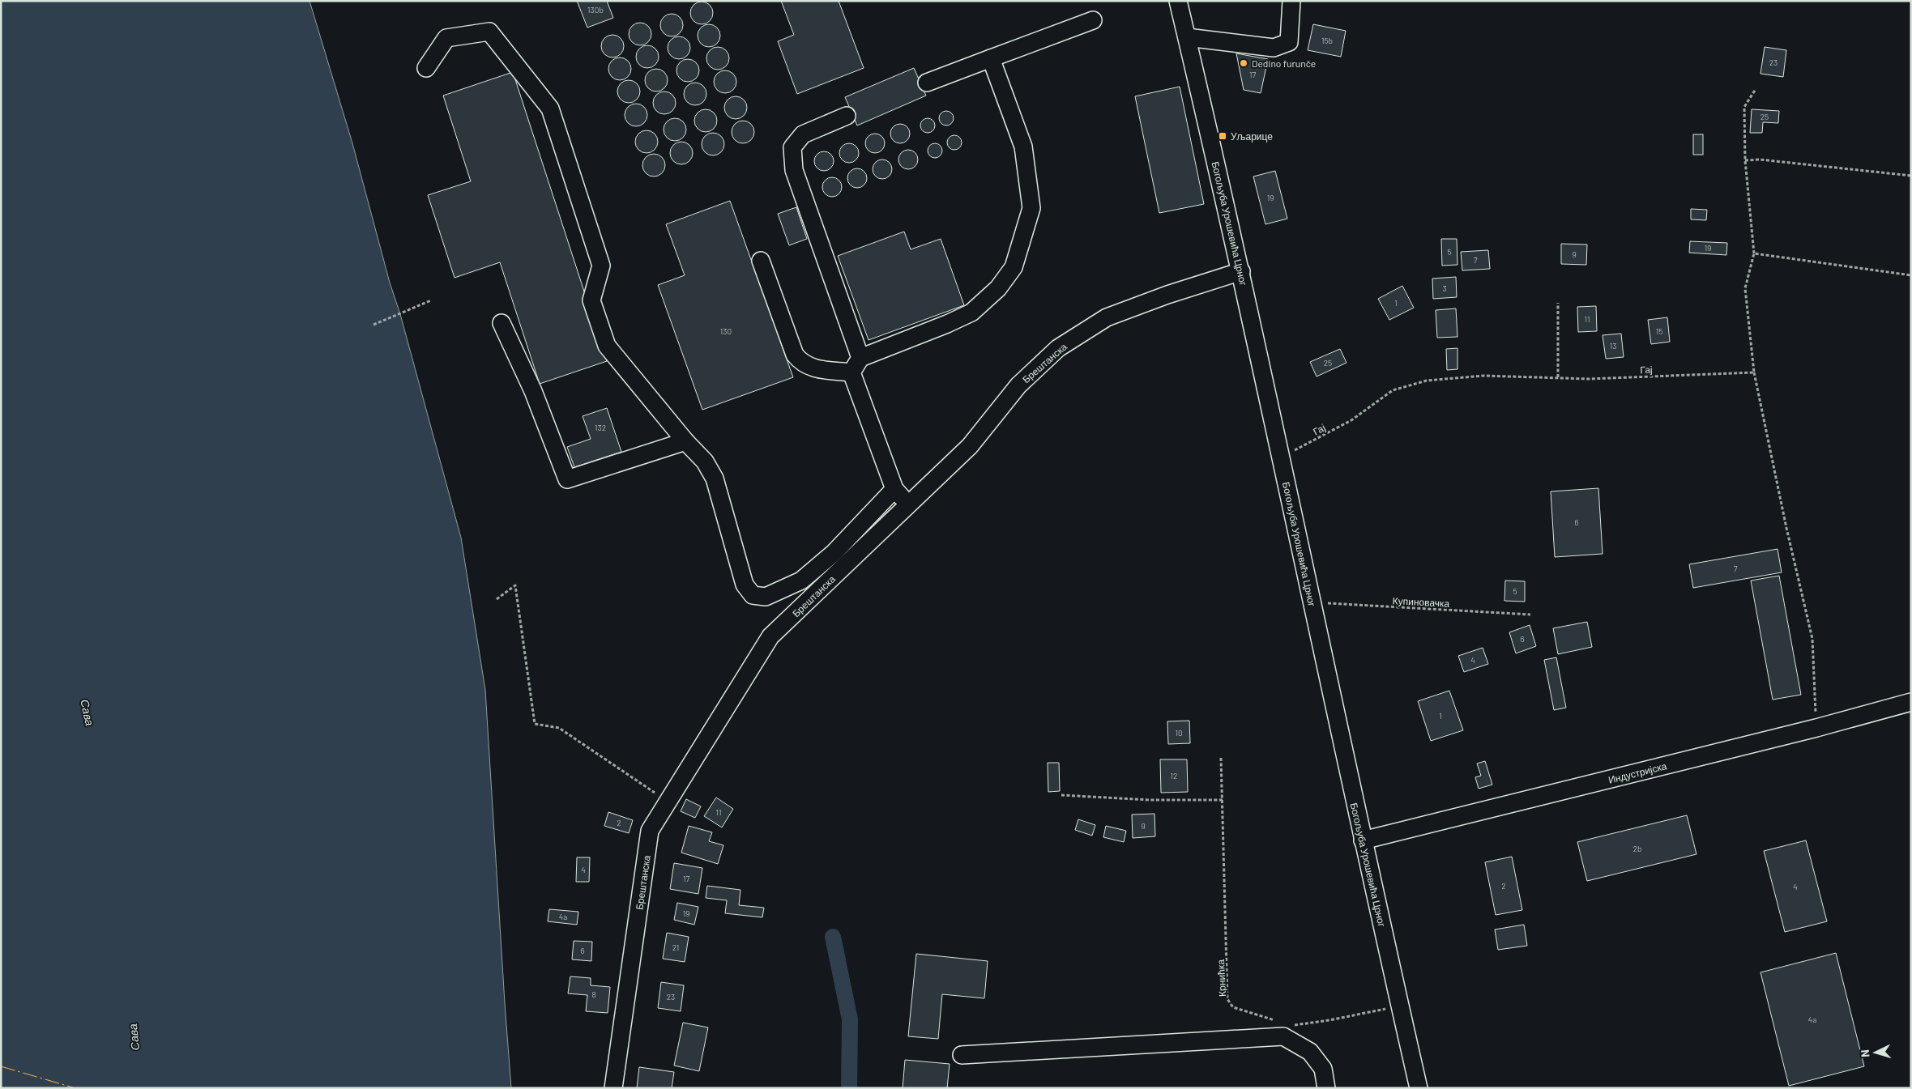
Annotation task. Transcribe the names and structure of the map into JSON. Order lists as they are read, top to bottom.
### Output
{
  "streets": {
    "street": ["Богољуба Урошевића Црног", "Брештанска", "Индустријска"],
    "path": ["Гај", "Купиновачка", "Крнићка"]
  },
  "crossings": [
    ["Богољуба Урошевића Црног", "Брештанска"],
    ["Богољуба Урошевића Црног", "Гај"],
    ["Богољуба Урошевића Црног", "Купиновачка"],
    ["Богољуба Урошевића Црног", "Индустријска"]
  ],
  "water": ["Сава"],
  "places": {
    "other": ["Dedino furunče"],
    "transit": ["Уљарице"]
  },
  "house_numbers": [
    "130b",
    "15b",
    "23",
    "17",
    "25",
    "19",
    "19",
    "5",
    "9",
    "7",
    "3",
    "1",
    "11",
    "130",
    "15",
    "13",
    "25",
    "132",
    "6",
    "7",
    "5",
    "6",
    "4",
    "1",
    "10",
    "12",
    "11",
    "2",
    "9",
    "2b",
    "4",
    "17",
    "2",
    "4",
    "19",
    "4a",
    "21",
    "6",
    "8",
    "23",
    "4a"
  ],
  "north": "left"
}
